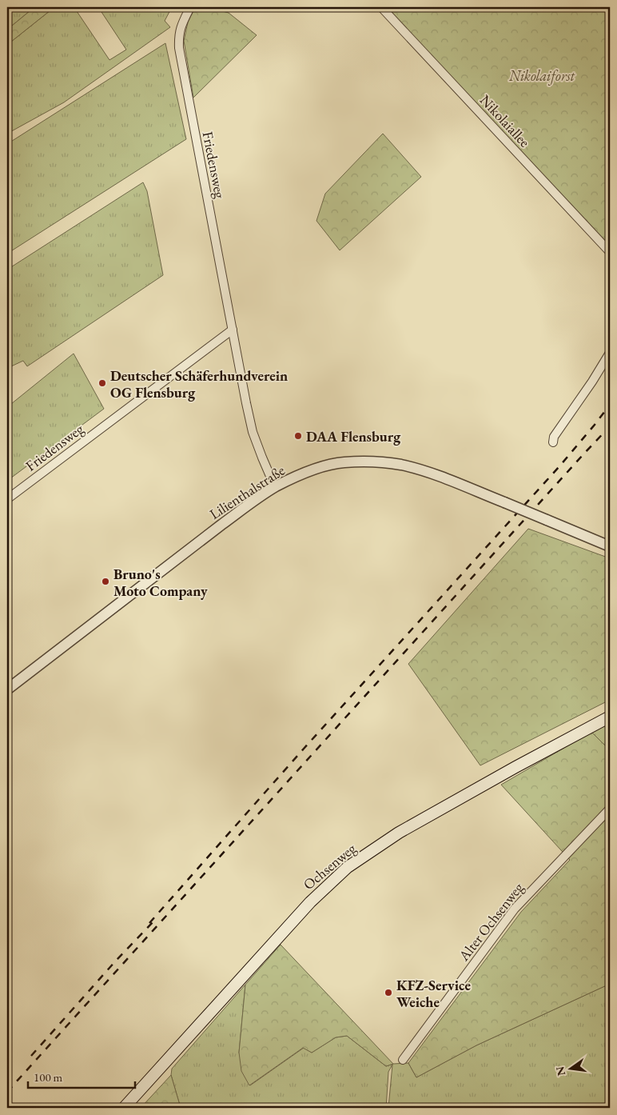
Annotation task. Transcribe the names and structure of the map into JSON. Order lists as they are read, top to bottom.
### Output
{
  "streets": {
    "main road": ["Ochsenweg"],
    "street": [
      "Nikolaiallee",
      "Friedensweg",
      "Lilienthalstraße",
      "Alter Ochsenweg"
    ]
  },
  "crossings": [
    ["Friedensweg", "Lilienthalstraße"]
  ],
  "parks": ["Nikolaiforst"],
  "places": [
    "Deutscher Schäferhundverein OG Flensburg",
    "DAA Flensburg",
    "Bruno's Moto Company",
    "KFZ-Service Weiche"
  ],
  "scale_bar": "100 m",
  "north": "left"
}
